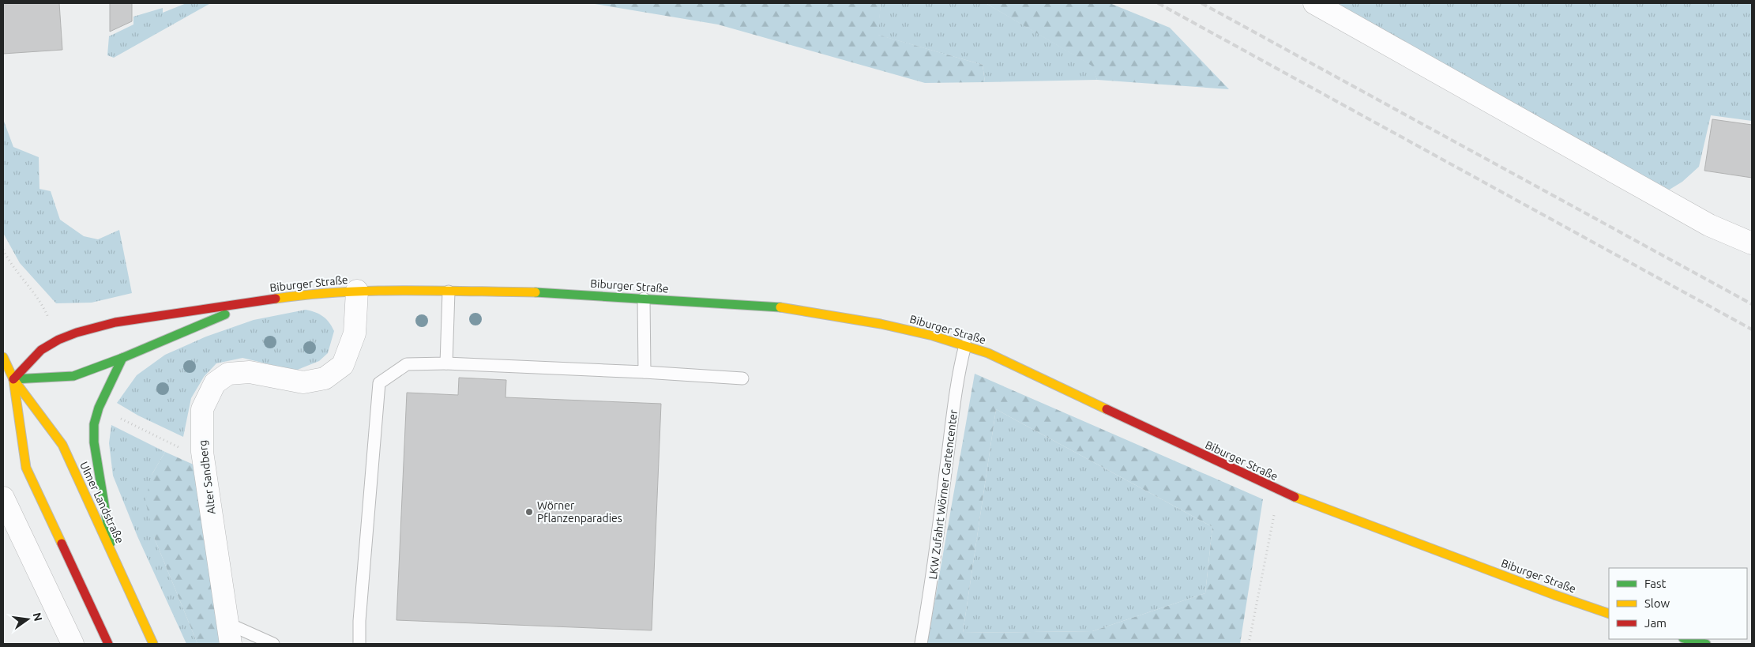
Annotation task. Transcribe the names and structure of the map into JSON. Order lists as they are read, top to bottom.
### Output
{
  "streets": {
    "street": ["Biburger Straße", "Alter Sandberg", "Ulmer Landstraße"],
    "lane": ["LKW Zufahrt Wörner Gartencenter"]
  },
  "crossings": [
    ["Biburger Straße", "Alter Sandberg"],
    ["Biburger Straße", "LKW Zufahrt Wörner Gartencenter"],
    ["Biburger Straße", "Ulmer Landstraße"]
  ],
  "places": ["Wörner Pflanzenparadies"],
  "legend": ["Fast", "Slow", "Jam"],
  "north": "right"
}
